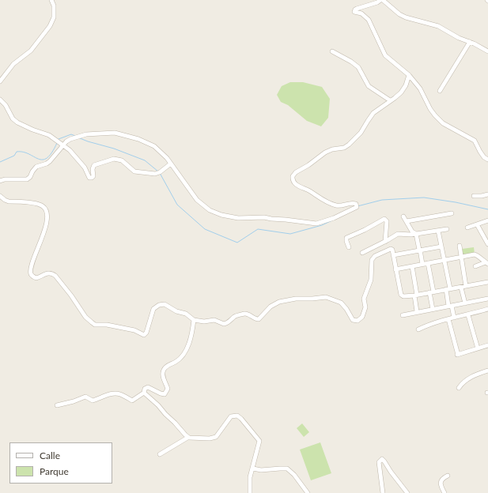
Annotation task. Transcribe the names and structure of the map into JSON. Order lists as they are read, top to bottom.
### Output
{
  "legend": ["Calle", "Parque"]
}
